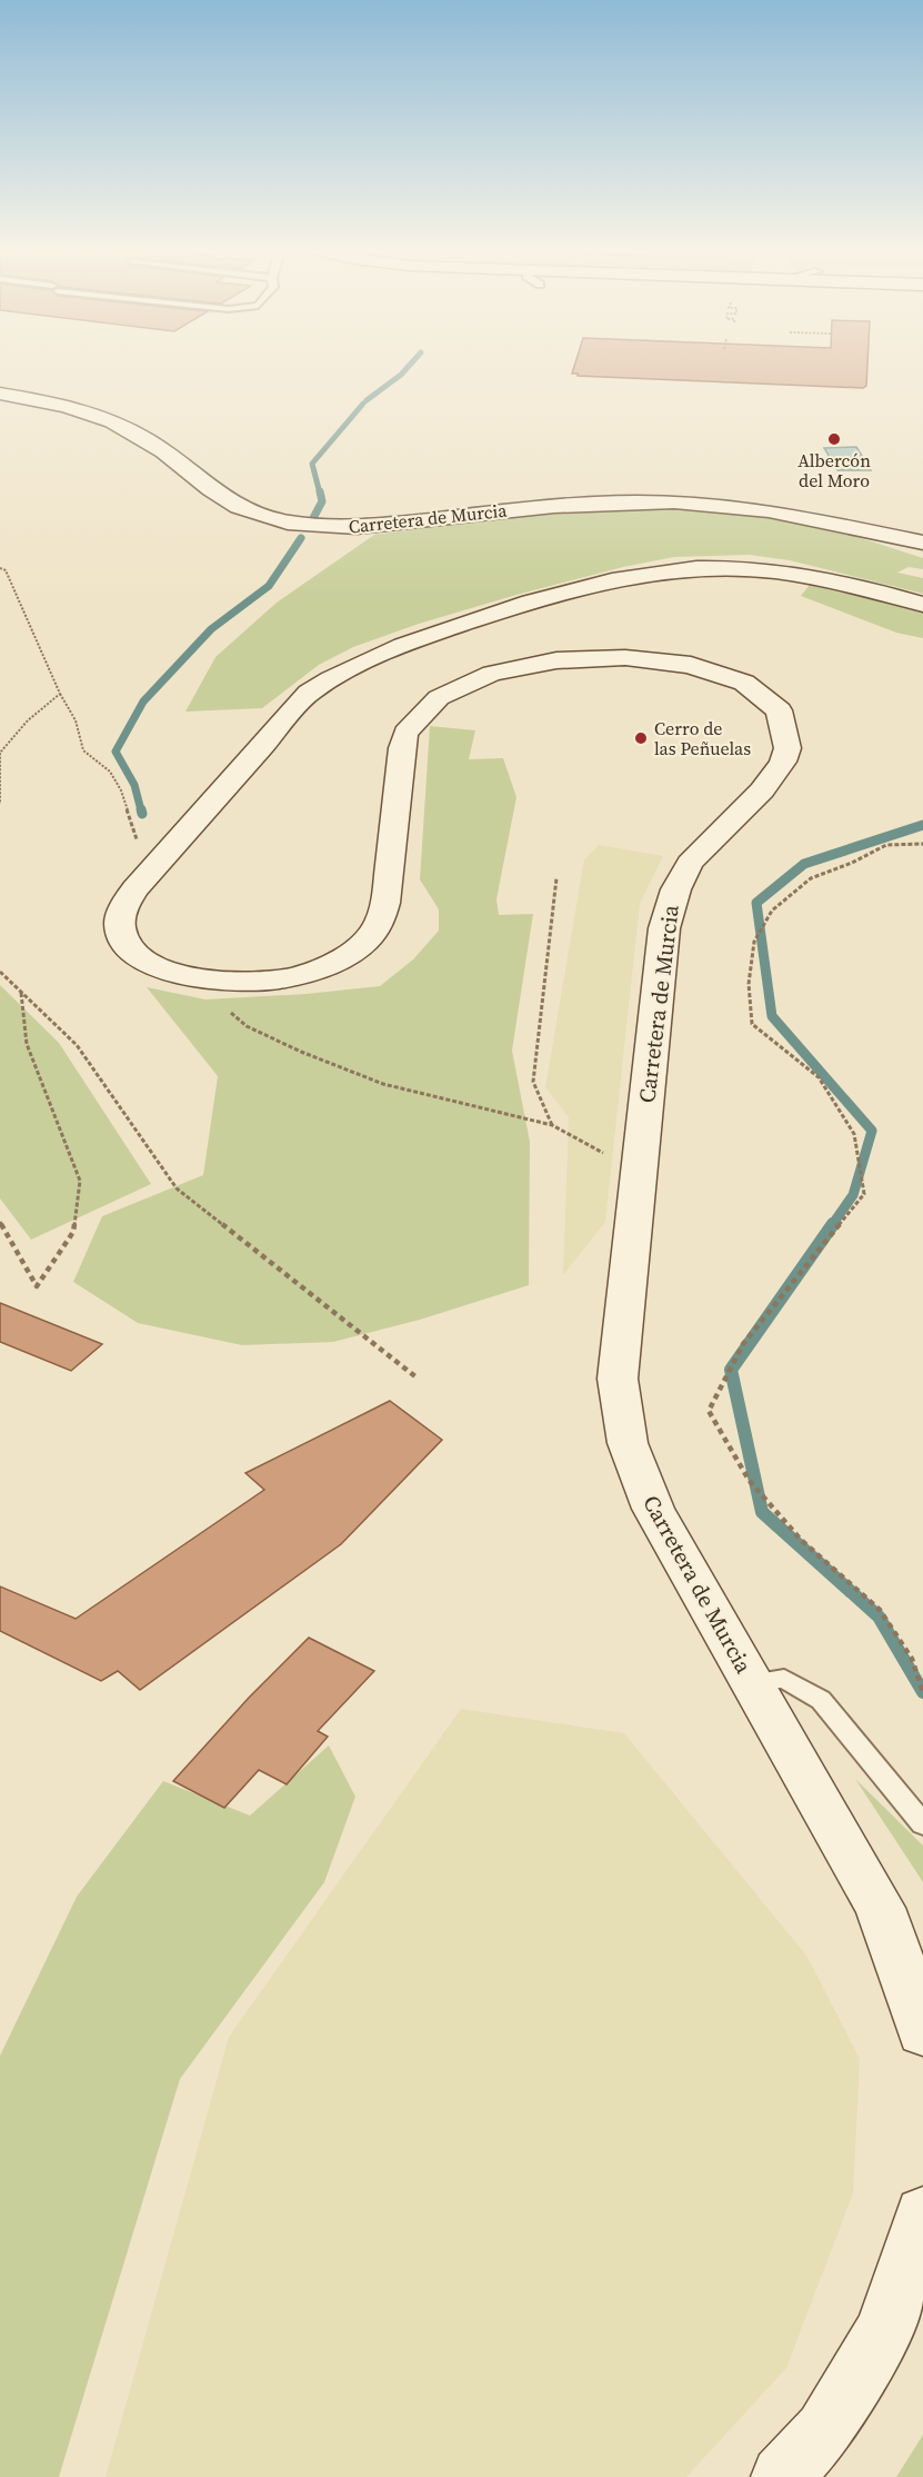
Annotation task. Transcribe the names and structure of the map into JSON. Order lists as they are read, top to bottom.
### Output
{
  "streets": {
    "main road": ["Carretera de Murcia"]
  },
  "places": ["Albercón del Moro", "Cerro de las Peñuelas"]
}
